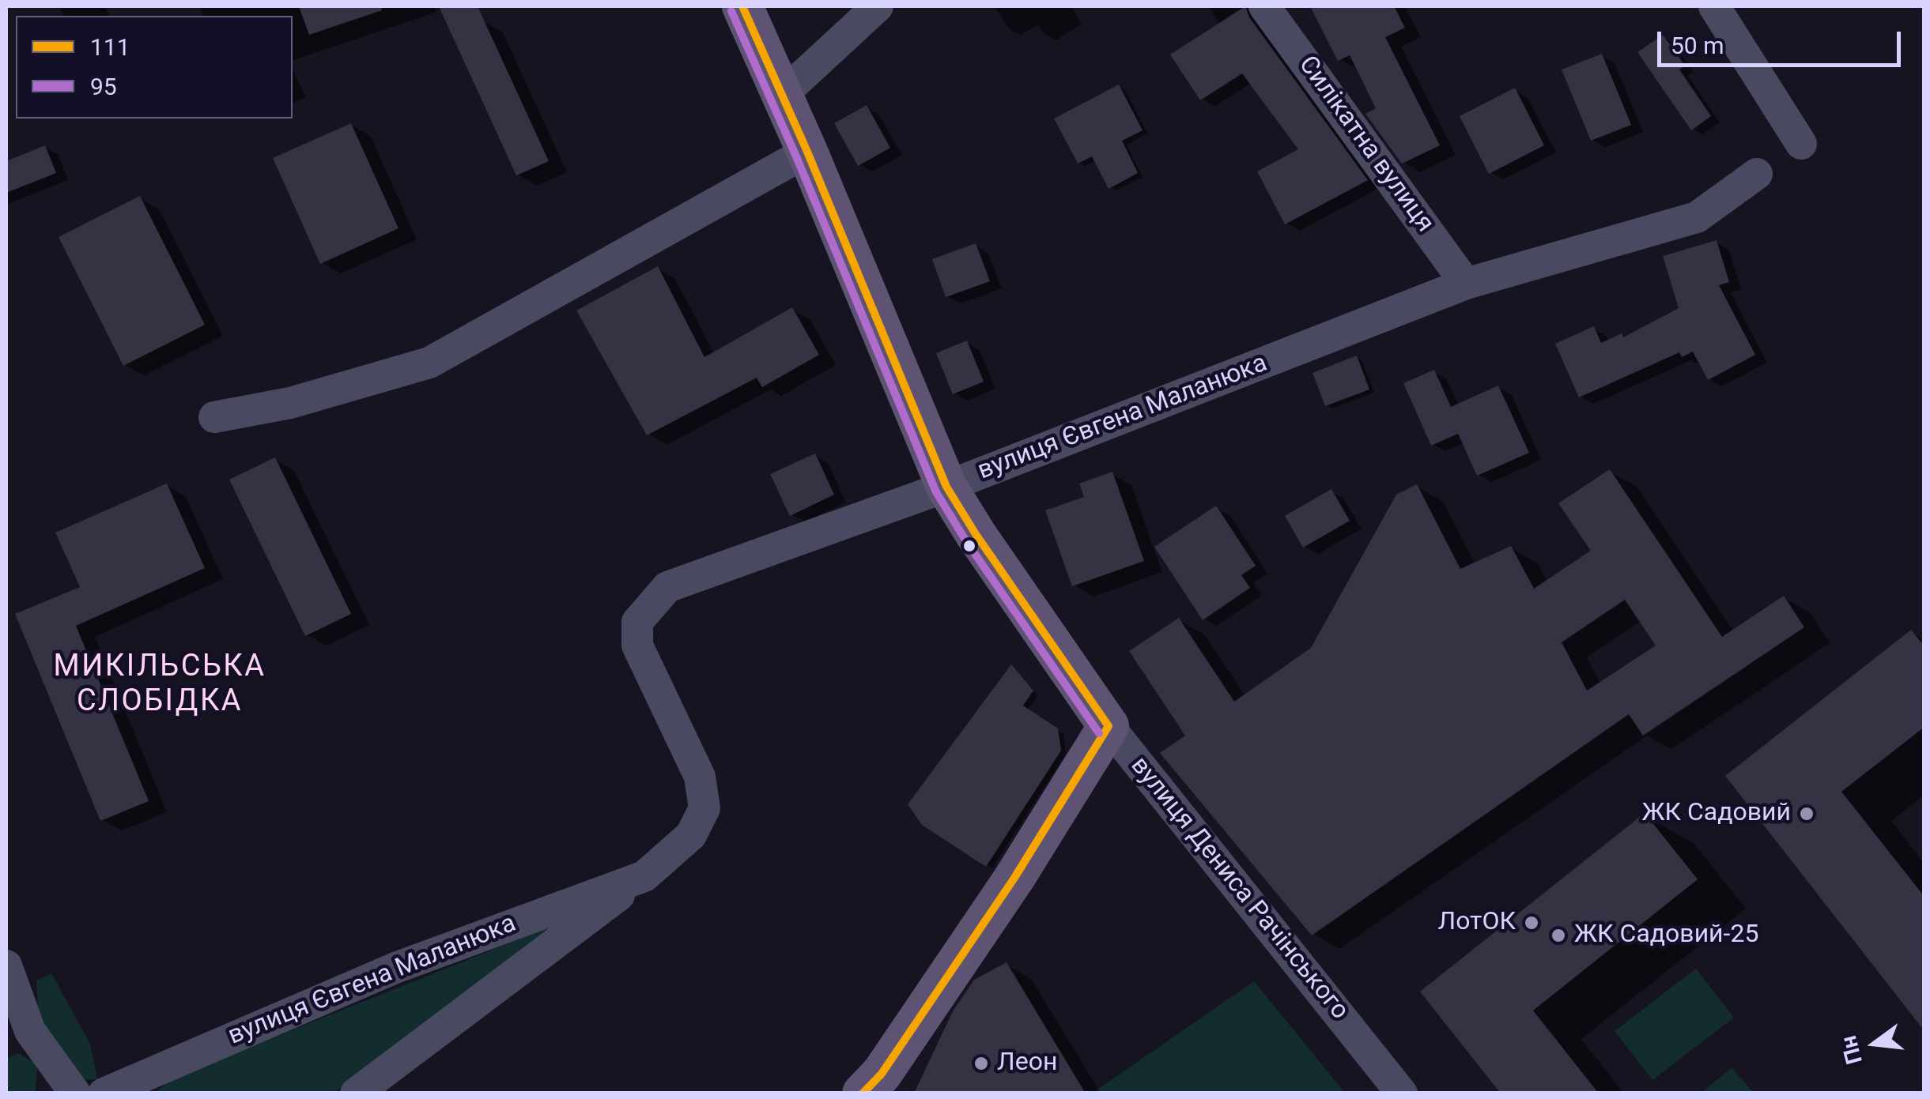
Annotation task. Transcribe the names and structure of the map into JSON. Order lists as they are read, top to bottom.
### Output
{
  "streets": {
    "main road": ["вулиця Дениса Рачінського"],
    "street": ["Силікатна вулиця", "вулиця Євгена Маланюка"]
  },
  "crossings": [
    ["Силікатна вулиця", "вулиця Євгена Маланюка"],
    ["вулиця Євгена Маланюка", "вулиця Дениса Рачінського"]
  ],
  "districts": ["МИКІЛЬСЬКА СЛОБІДКА"],
  "places": [
    "ЖК Садовий",
    "ЛотОК",
    "ЖК Садовий-25",
    "Леон"
  ],
  "lines": ["transit line 111", "transit line 95"],
  "legend": ["111", "95"],
  "scale_bar": "50 m",
  "north": "left"
}
